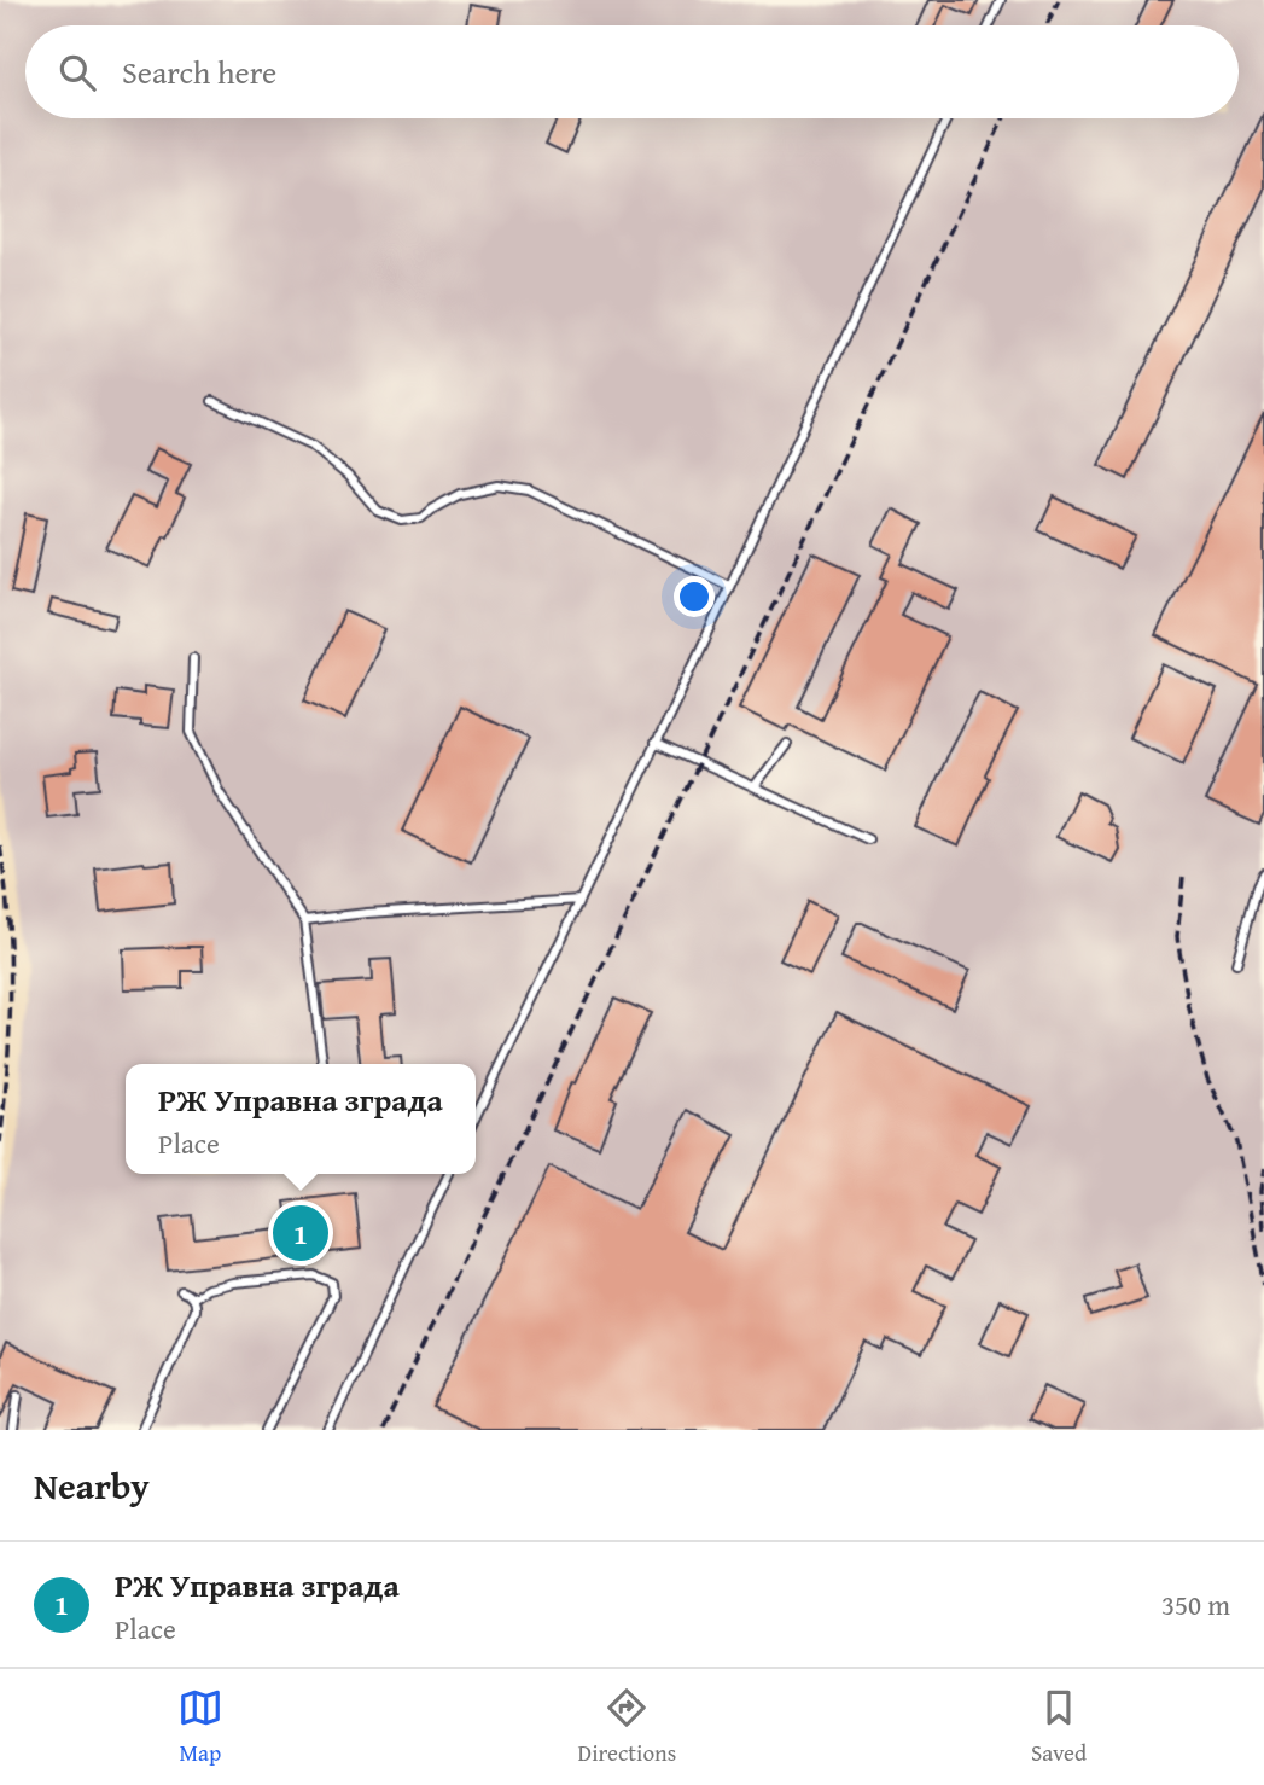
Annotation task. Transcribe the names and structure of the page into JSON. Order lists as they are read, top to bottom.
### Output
{
  "page": {
    "search": "Search here",
    "popup": ["РЖ Управна зграда", "Place"],
    "pins": "1",
    "heading": "Nearby",
    "list": [
      {
        "mark": "1",
        "name": "РЖ Управна зграда",
        "note": "Place",
        "value": "350 m"
      }
    ],
    "nav": ["Map", "Directions", "Saved"]
  }
}
